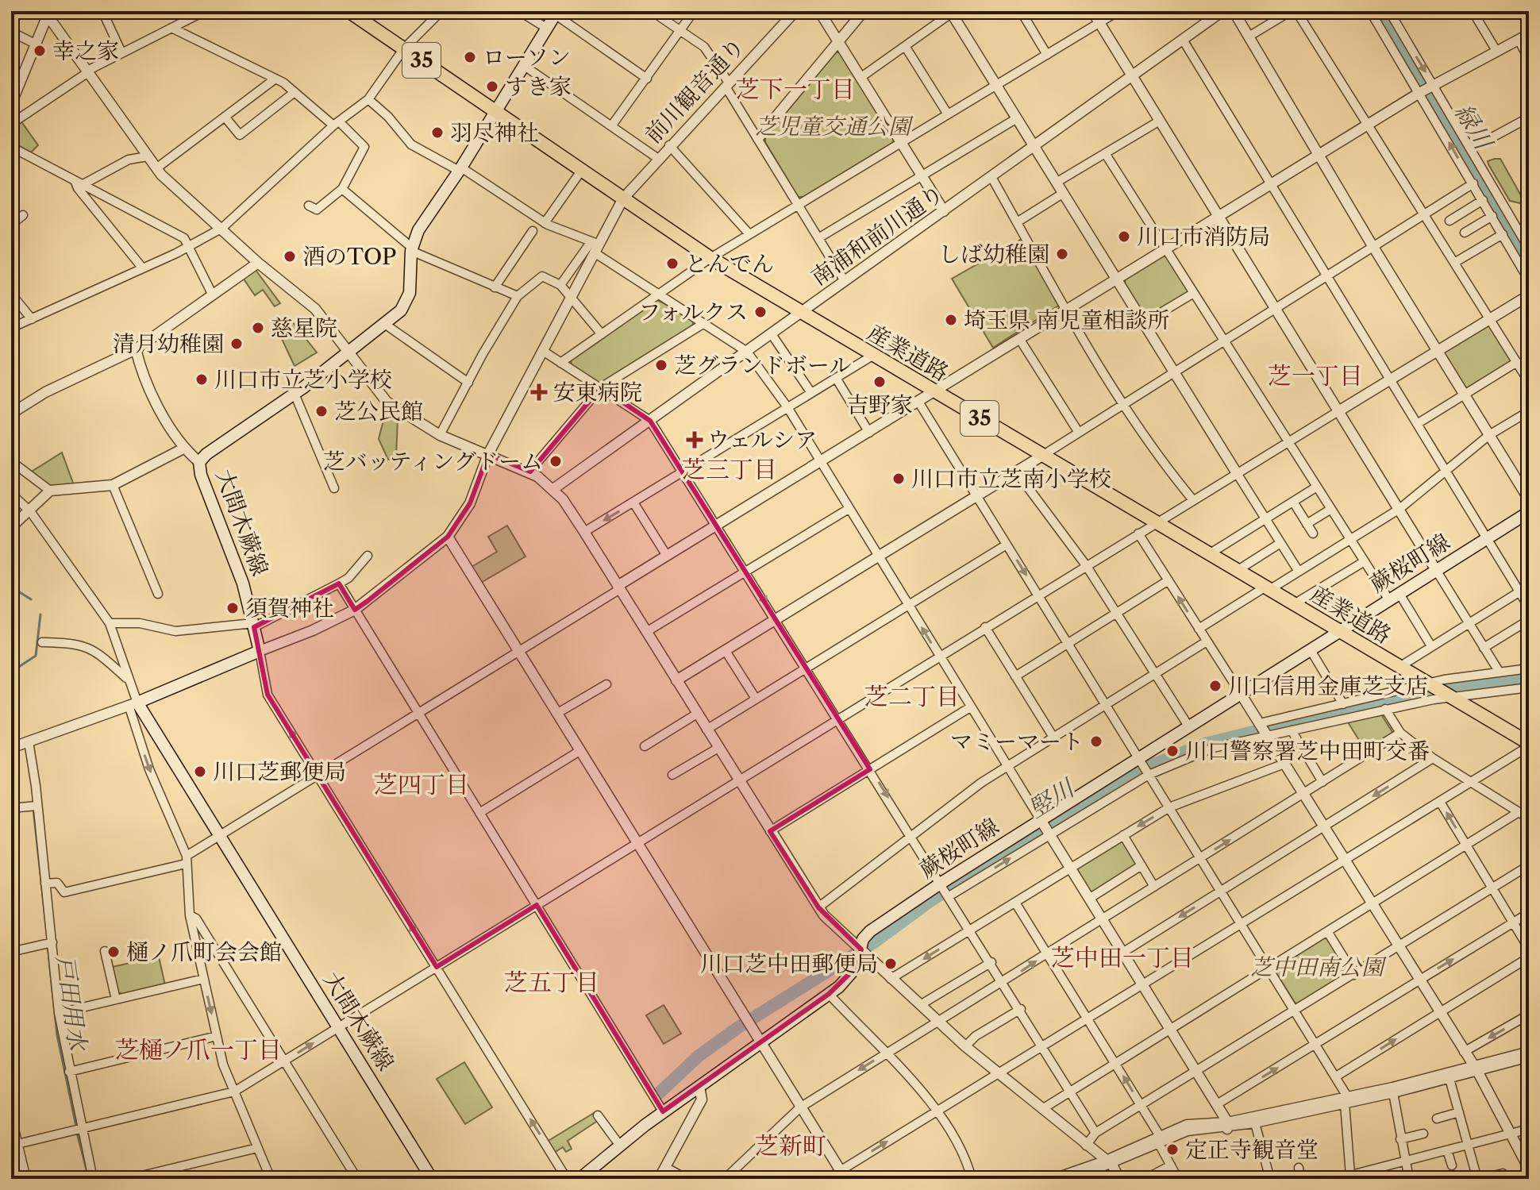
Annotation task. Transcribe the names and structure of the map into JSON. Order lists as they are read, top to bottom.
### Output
{
  "streets": {
    "main road": [
      "35",
      "産業道路",
      "大間木蕨線",
      "蕨桜町線"
    ],
    "street": ["前川観音通り", "南浦和前川通り"]
  },
  "crossings": [
    ["前川観音通り", "産業道路"],
    ["前川観音通り", "大間木蕨線"],
    ["南浦和前川通り", "産業道路"],
    ["産業道路", "大間木蕨線"],
    ["産業道路", "蕨桜町線"]
  ],
  "districts": [
    "芝下一丁目",
    "芝一丁目",
    "芝三丁目",
    "芝二丁目",
    "芝四丁目",
    "芝中田一丁目",
    "芝五丁目",
    "芝樋ノ爪一丁目",
    "芝新町"
  ],
  "water": ["緑川", "竪川", "戸田用水"],
  "parks": ["芝児童交通公園", "芝中田南公園"],
  "places": {
    "other": [
      "幸之家",
      "ローソン",
      "すき家",
      "羽尽神社",
      "川口市消防局",
      "しば幼稚園",
      "酒のTOP",
      "とんでん",
      "フォルクス",
      "埼玉県 南児童相談所",
      "慈星院",
      "清月幼稚園",
      "芝グランドボール",
      "川口市立芝小学校",
      "吉野家",
      "芝公民館",
      "芝バッティングドーム",
      "川口市立芝南小学校",
      "須賀神社",
      "川口信用金庫芝支店",
      "マミーマート",
      "川口警察署芝中田町交番",
      "川口芝郵便局",
      "樋ノ爪町会会館",
      "川口芝中田郵便局",
      "定正寺観音堂"
    ],
    "health": ["安東病院", "ウェルシア"]
  }
}
